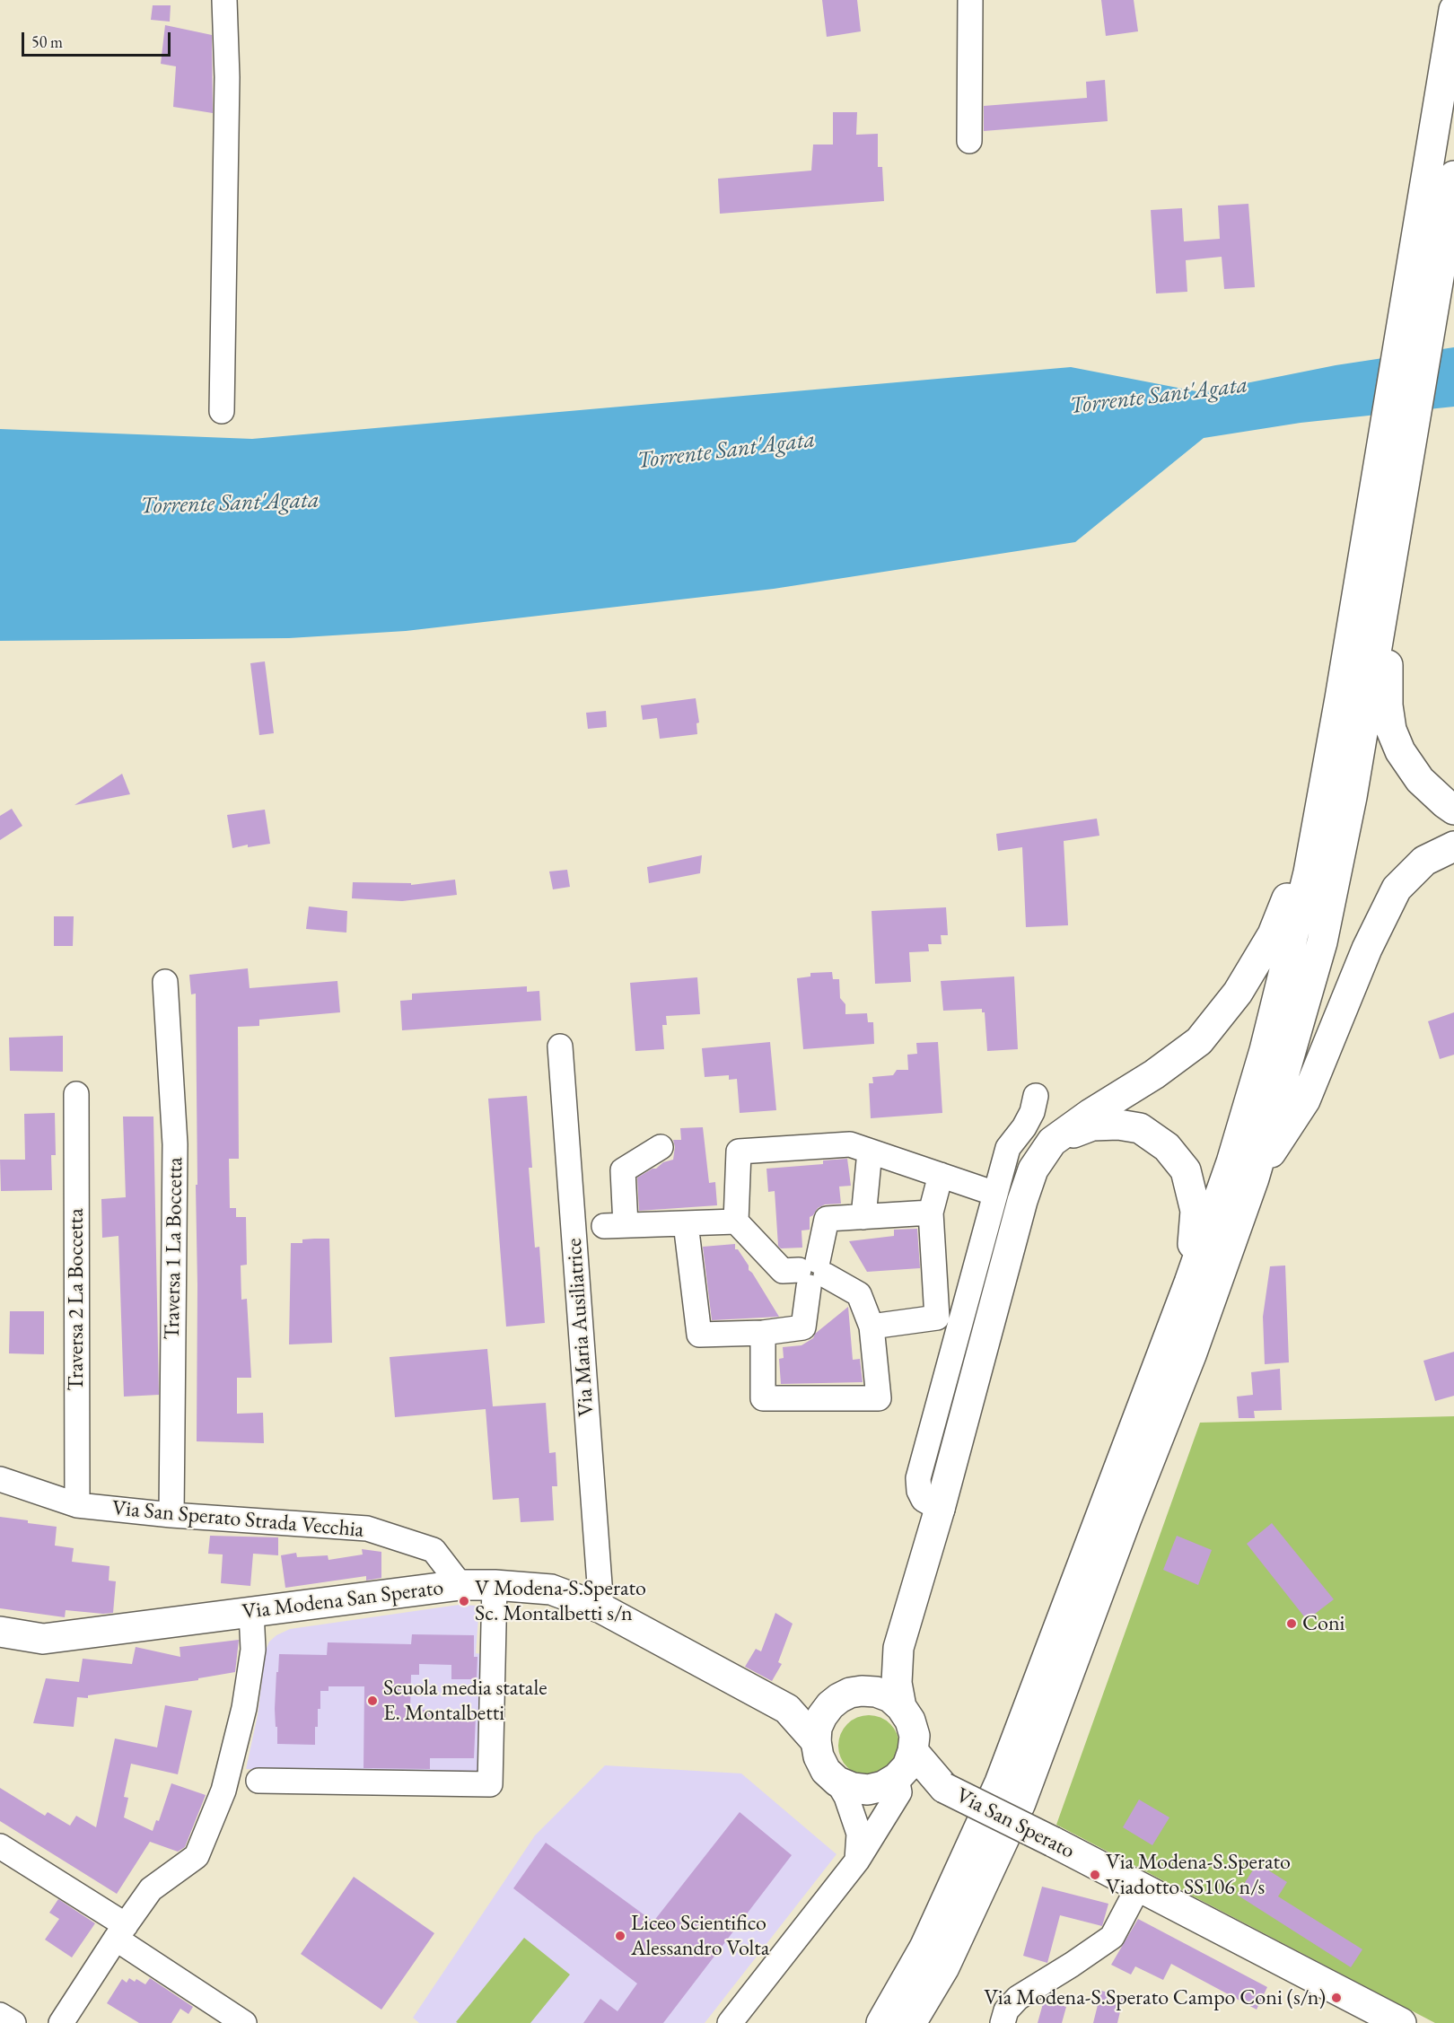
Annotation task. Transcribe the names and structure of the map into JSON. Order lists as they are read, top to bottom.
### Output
{
  "streets": {
    "main road": ["Via Modena San Sperato", "Via San Sperato"],
    "street": [
      "Traversa 1 La Boccetta",
      "Traversa 2 La Boccetta",
      "Via Maria Ausiliatrice",
      "Via San Sperato Strada Vecchia"
    ]
  },
  "crossings": [
    ["Traversa 1 La Boccetta", "Via San Sperato Strada Vecchia"],
    ["Traversa 2 La Boccetta", "Via San Sperato Strada Vecchia"],
    ["Via Maria Ausiliatrice", "Via Modena San Sperato"],
    ["Via San Sperato Strada Vecchia", "Via Modena San Sperato"]
  ],
  "water": ["Torrente Sant'Agata"],
  "places": [
    "V Modena-S.Sperato Sc. Montalbetti s/n",
    "Coni",
    "Scuola media statale E. Montalbetti",
    "Via Modena-S.Sperato Viadotto SS106 n/s",
    "Liceo Scientifico Alessandro Volta",
    "Via Modena-S.Sperato Campo Coni (s/n)"
  ],
  "scale_bar": "50 m"
}
